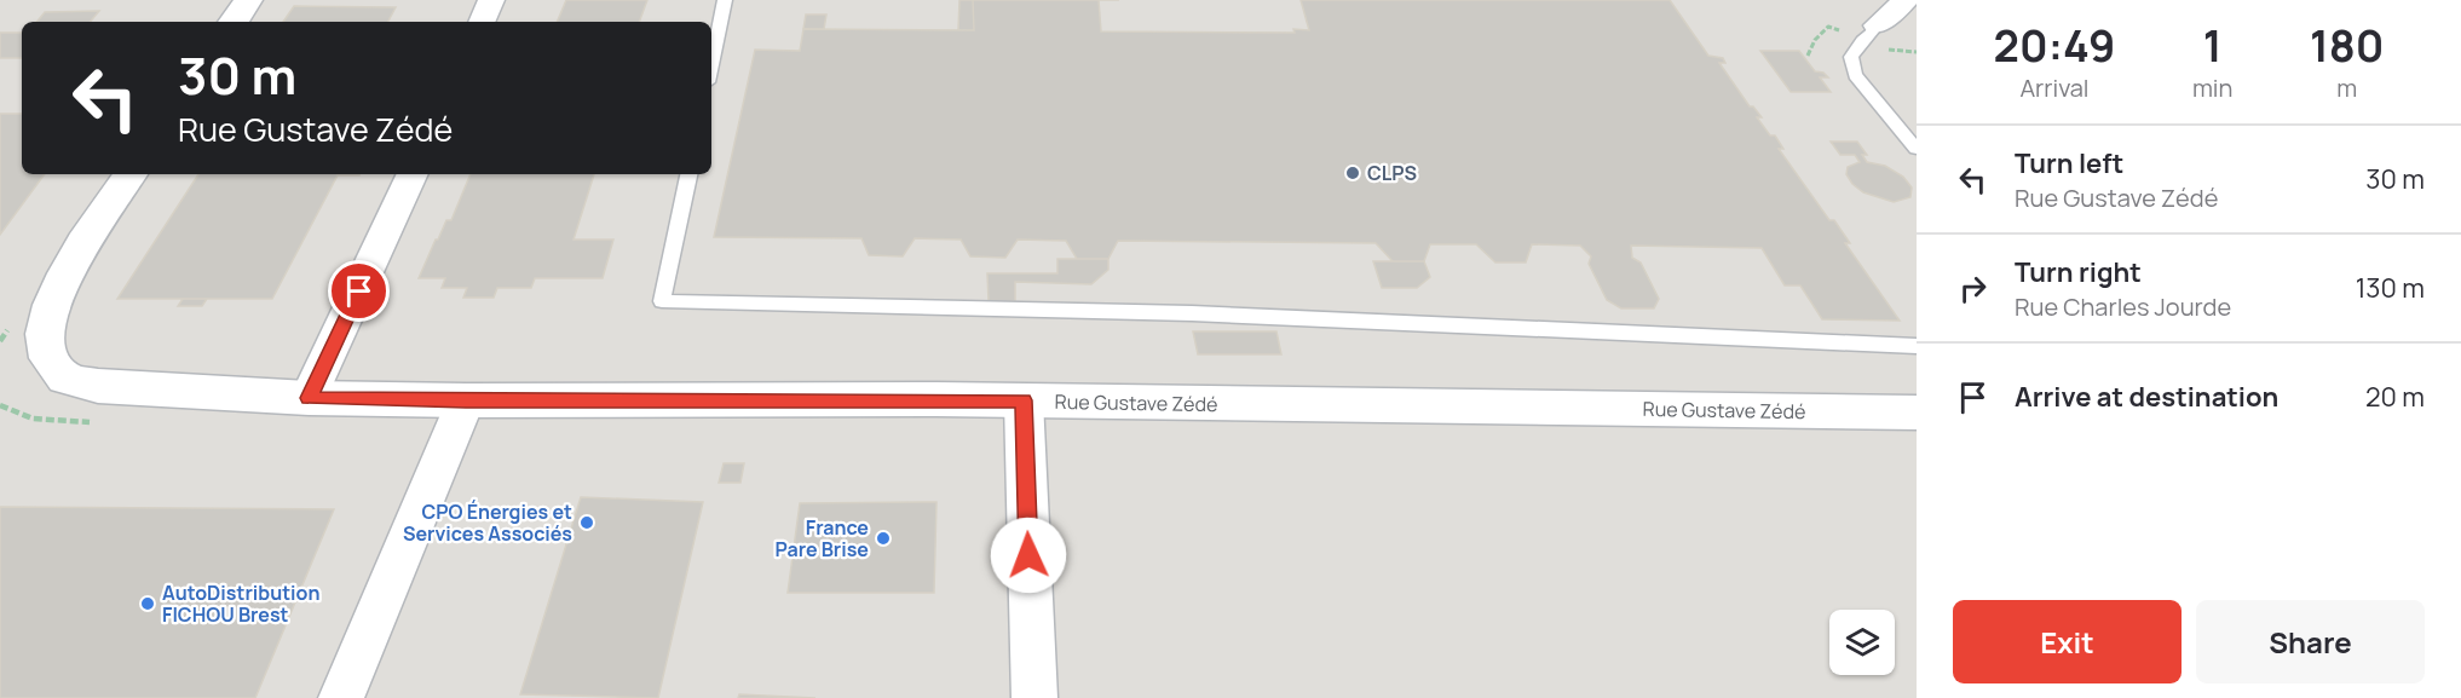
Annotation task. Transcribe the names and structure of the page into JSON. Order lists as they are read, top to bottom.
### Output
{
  "streets": {
    "street": ["Rue Gustave Zédé"]
  },
  "places": [
    "CLPS",
    "CPO Énergies et Services Associés",
    "France Pare Brise",
    "AutoDistribution FICHOU Brest"
  ],
  "page": {
    "eta": [
      "20:49",
      "Arrival",
      "1",
      "min",
      "180",
      "m"
    ],
    "turn": ["30 m", "Rue Gustave Zédé"],
    "list": [
      {
        "name": "Turn left",
        "note": "Rue Gustave Zédé",
        "value": "30 m"
      },
      {
        "name": "Turn right",
        "note": "Rue Charles Jourde",
        "value": "130 m"
      },
      {
        "name": "Arrive at destination",
        "value": "20 m"
      }
    ],
    "buttons": ["Exit", "Share"]
  }
}
